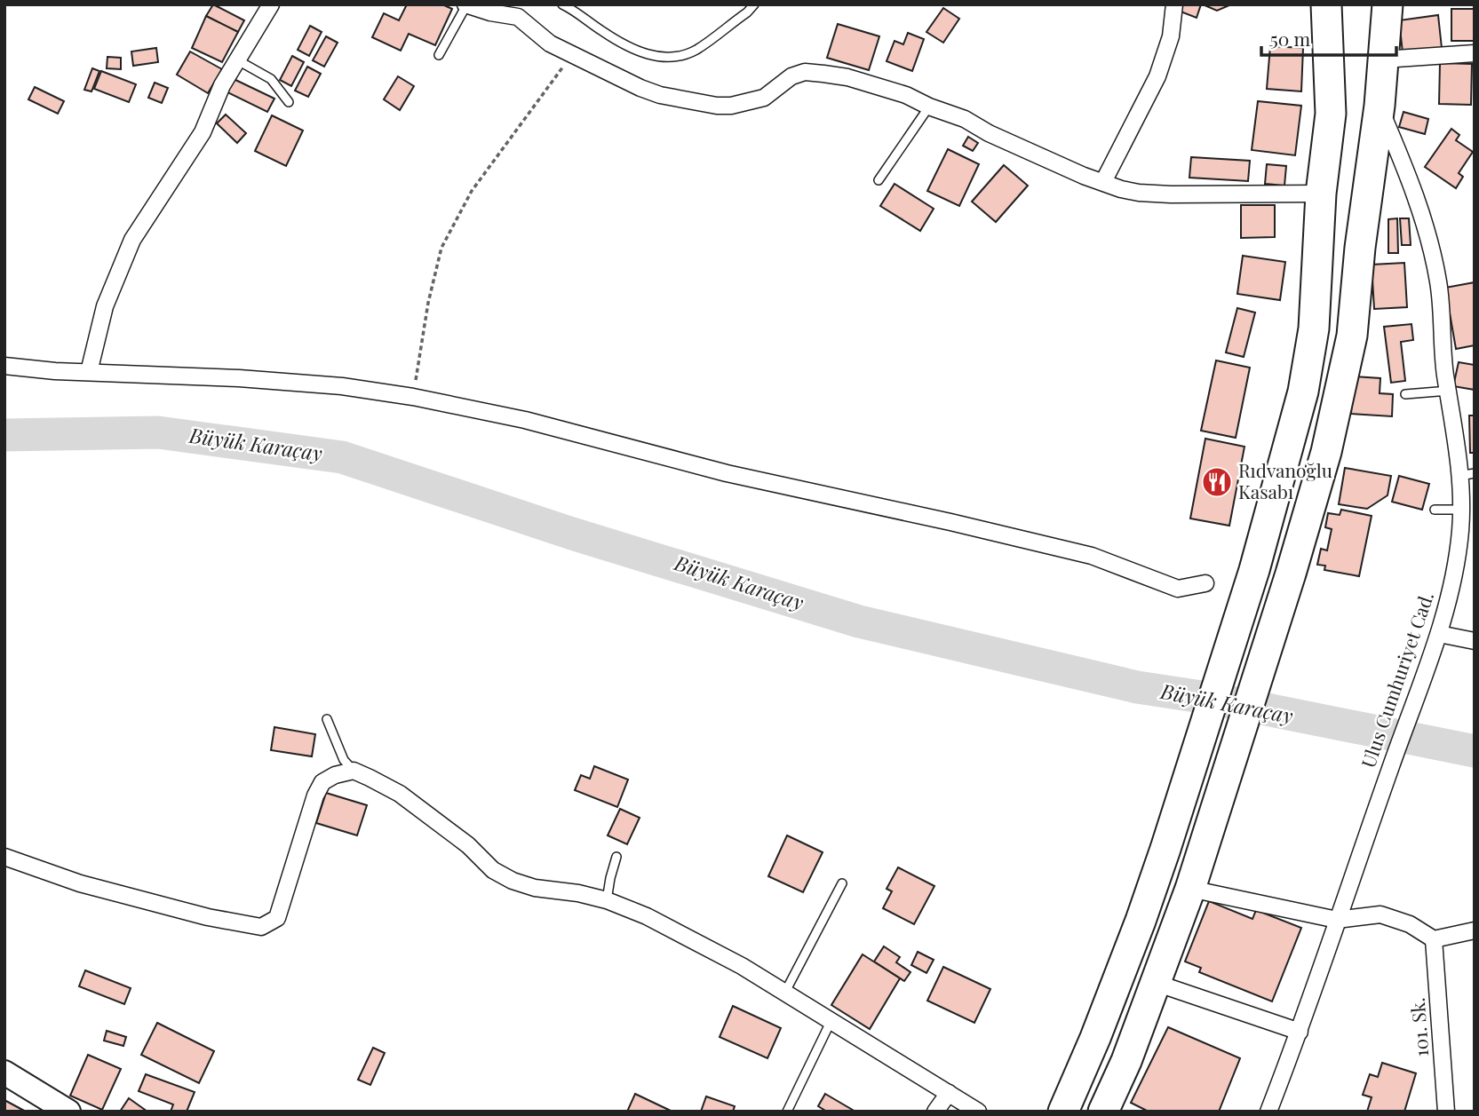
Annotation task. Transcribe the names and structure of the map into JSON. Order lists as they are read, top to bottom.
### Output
{
  "streets": {
    "street": ["Ulus Cumhuriyet Cad.", "101. Sk."]
  },
  "water": ["Büyük Karaçay"],
  "places": {
    "restaurant": ["Rıdvanoğlu Kasabı"]
  },
  "scale_bar": "50 m"
}
